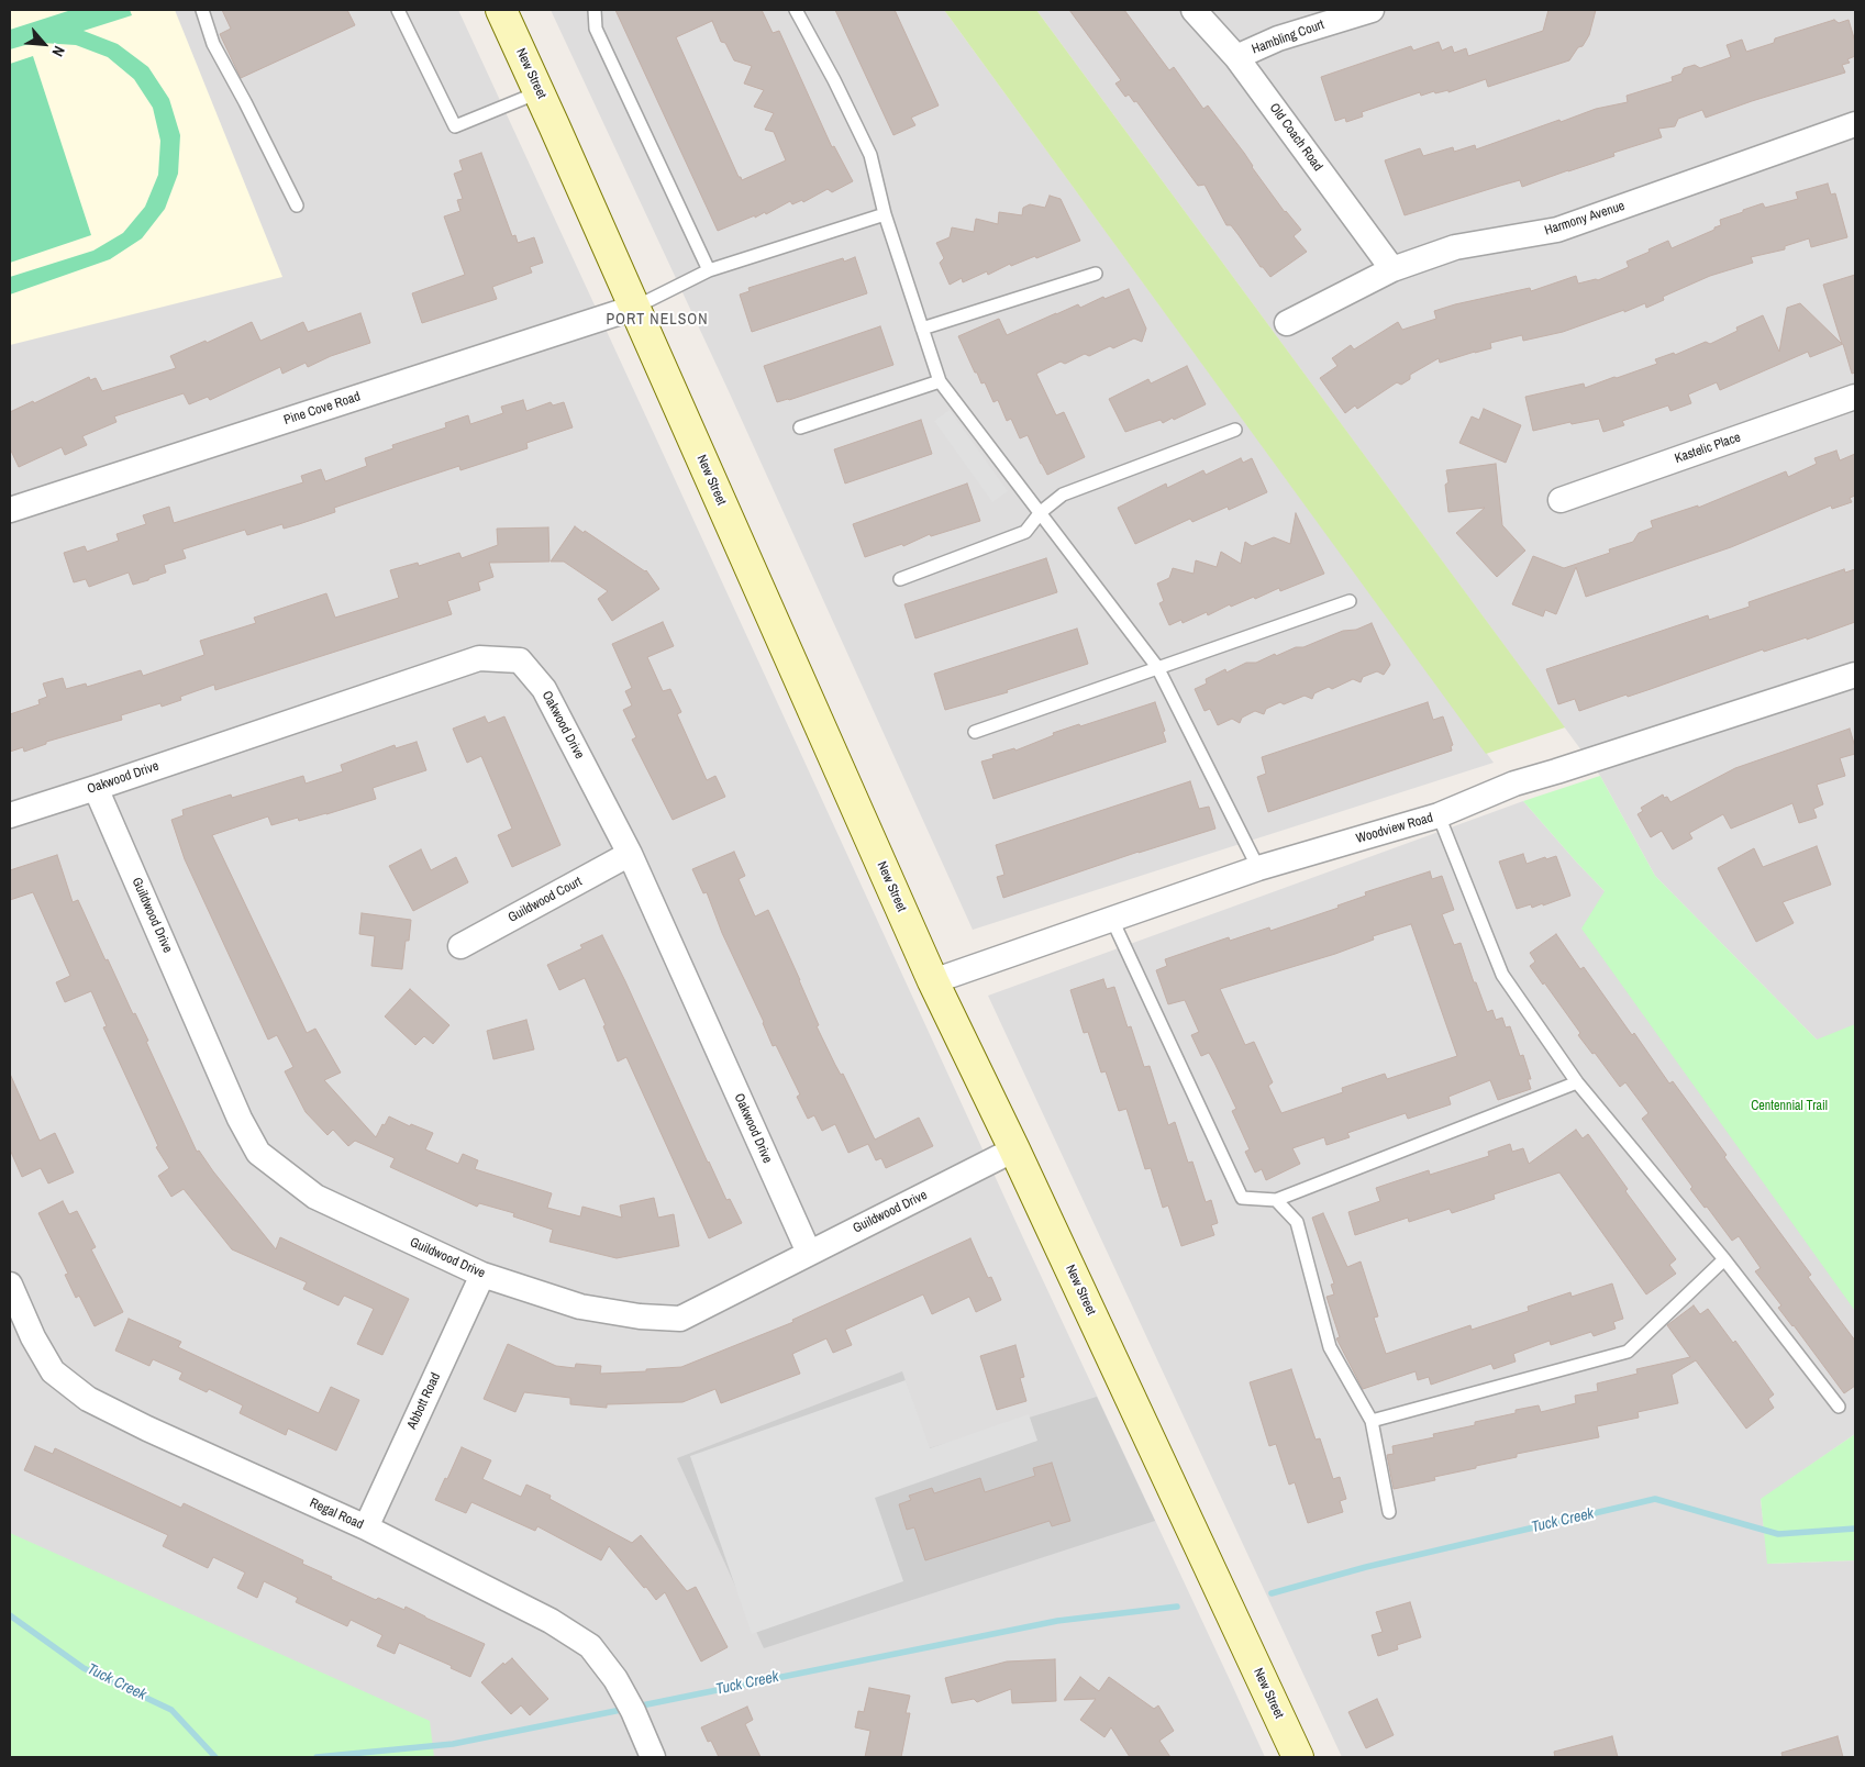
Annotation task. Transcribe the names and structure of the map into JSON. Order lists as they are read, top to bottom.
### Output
{
  "streets": {
    "main road": ["New Street"],
    "street": [
      "Hambling Court",
      "Old Coach Road",
      "Harmony Avenue",
      "Pine Cove Road",
      "Kastelic Place",
      "Oakwood Drive",
      "Woodview Road",
      "Guildwood Court",
      "Guildwood Drive",
      "Abbott Road",
      "Regal Road"
    ]
  },
  "crossings": [
    ["Hambling Court", "Old Coach Road"],
    ["New Street", "Pine Cove Road"],
    ["New Street", "Woodview Road"],
    ["New Street", "Guildwood Drive"],
    ["Old Coach Road", "Harmony Avenue"],
    ["Oakwood Drive", "Guildwood Court"],
    ["Oakwood Drive", "Guildwood Drive"],
    ["Guildwood Drive", "Abbott Road"],
    ["Abbott Road", "Regal Road"]
  ],
  "districts": ["PORT NELSON"],
  "water": ["Tuck Creek"],
  "parks": ["Centennial Trail"],
  "north": "bottom right"
}
